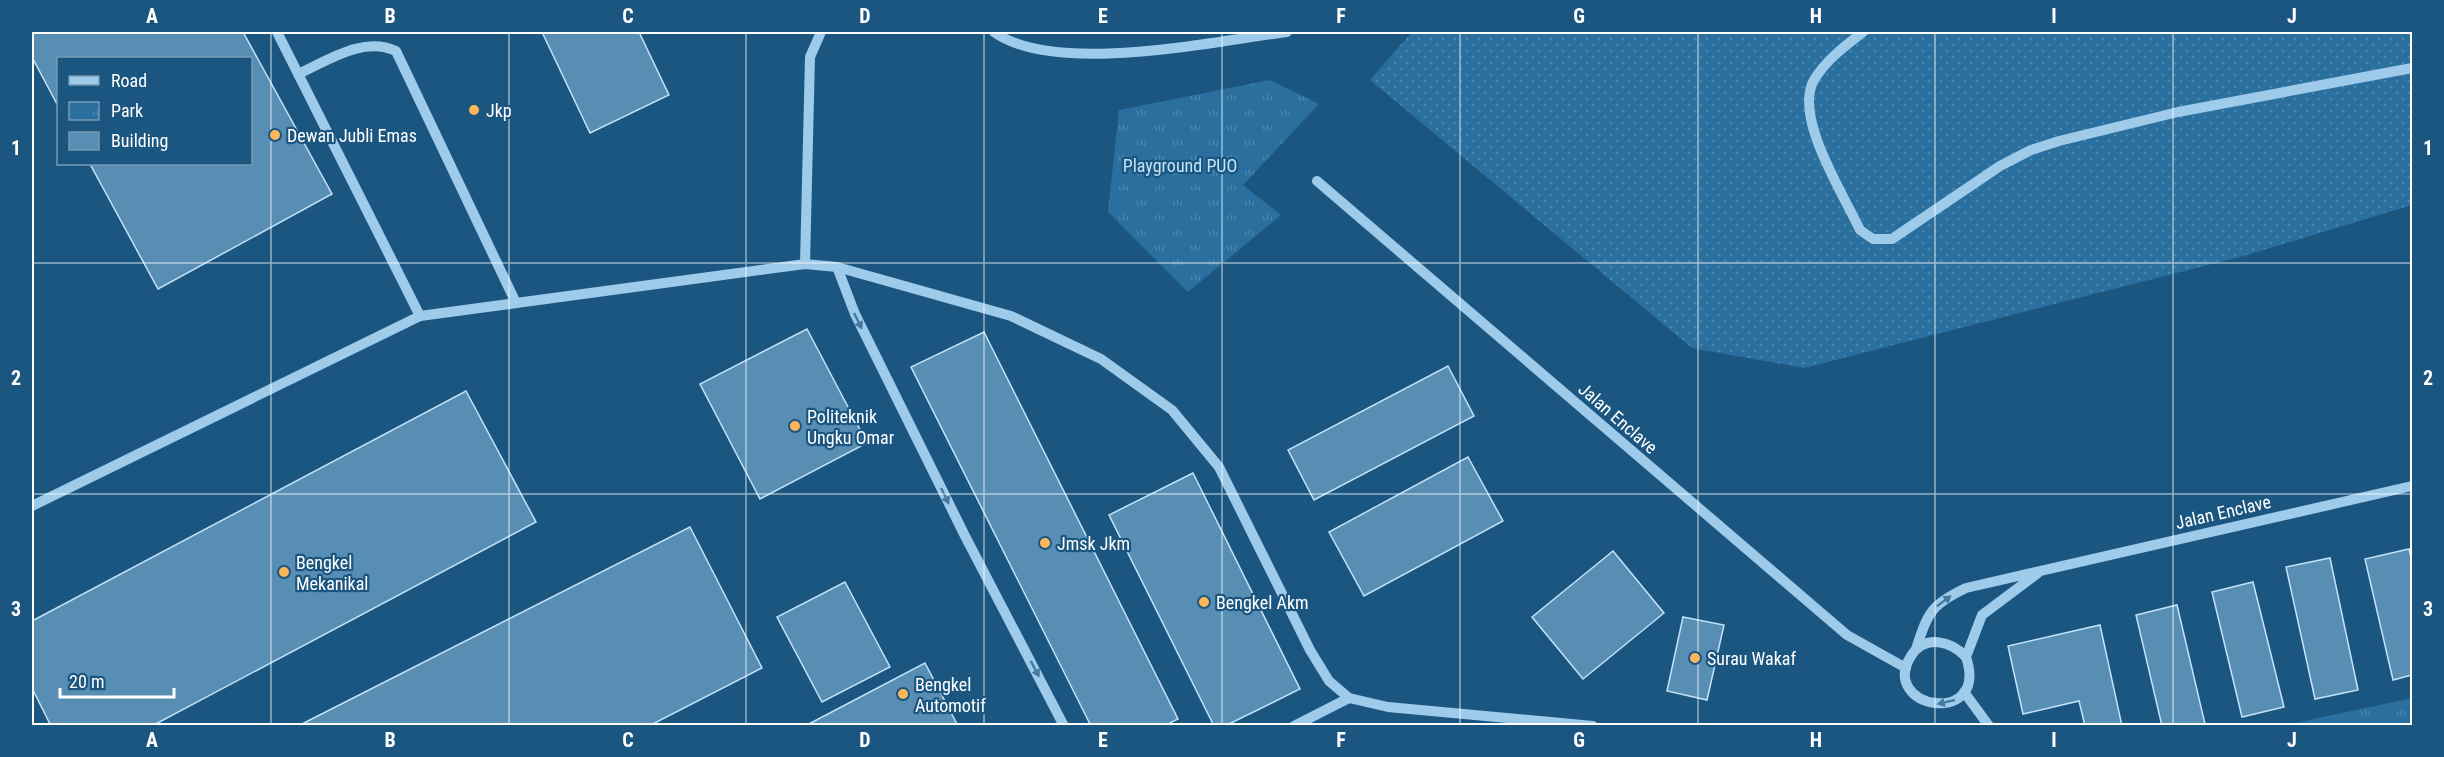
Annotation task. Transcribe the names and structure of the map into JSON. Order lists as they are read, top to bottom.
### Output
{
  "streets": {
    "street": ["Jalan Enclave"]
  },
  "parks": ["Playground PUO"],
  "places": [
    "Jkp",
    "Dewan Jubli Emas",
    "Politeknik Ungku Omar",
    "Jmsk Jkm",
    "Bengkel Mekanikal",
    "Bengkel Akm",
    "Surau Wakaf",
    "Bengkel Automotif"
  ],
  "legend": ["Road", "Park", "Building"],
  "scale_bar": "20 m",
  "grid": {
    "columns": [
      "A",
      "B",
      "C",
      "D",
      "E",
      "F",
      "G",
      "H",
      "I",
      "J"
    ],
    "rows": ["1", "2", "3"]
  }
}
